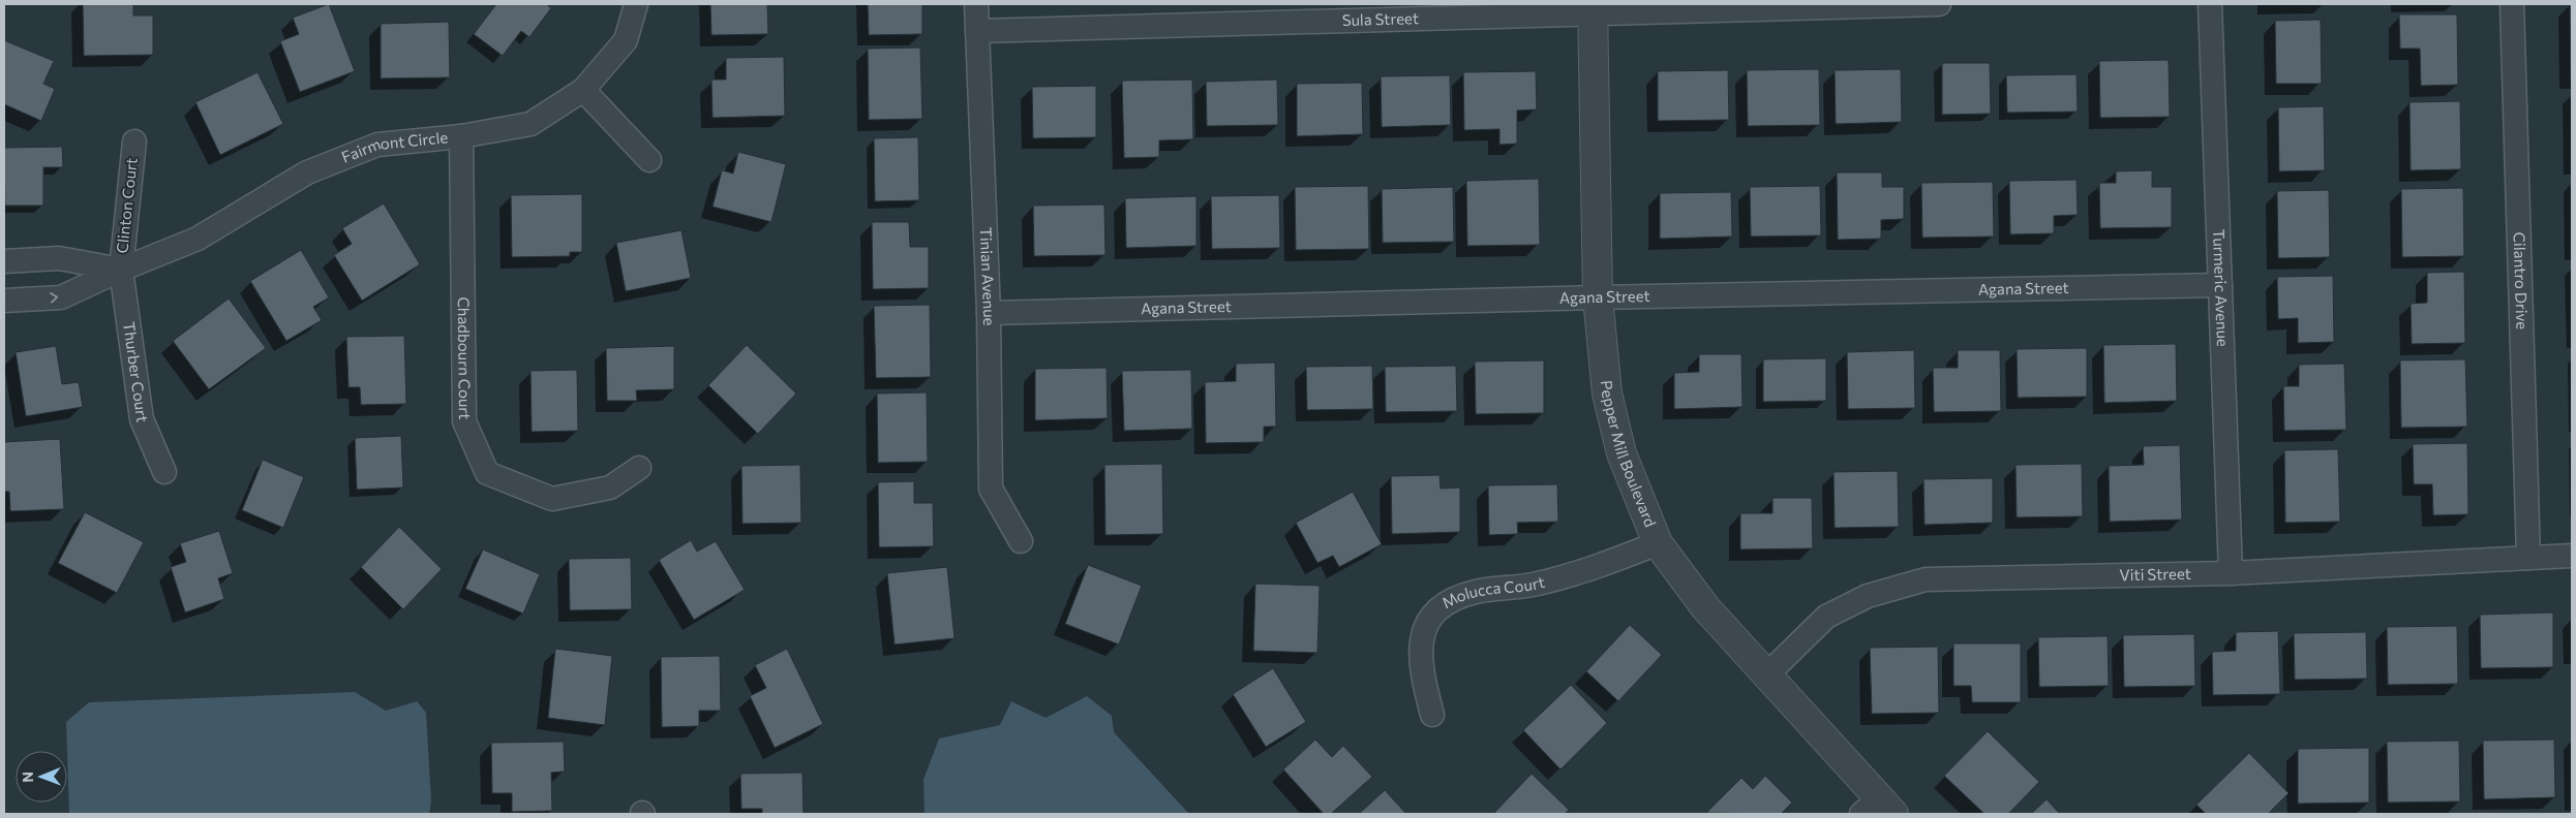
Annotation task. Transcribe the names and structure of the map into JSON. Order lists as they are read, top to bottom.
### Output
{
  "streets": {
    "street": [
      "Sula Street",
      "Fairmont Circle",
      "Clinton Court",
      "Tinian Avenue",
      "Cilantro Drive",
      "Turmeric Avenue",
      "Agana Street",
      "Chadbourn Court",
      "Thurber Court",
      "Pepper Mill Boulevard",
      "Viti Street",
      "Molucca Court"
    ]
  },
  "crossings": [
    ["Sula Street", "Tinian Avenue"],
    ["Sula Street", "Pepper Mill Boulevard"],
    ["Fairmont Circle", "Clinton Court"],
    ["Fairmont Circle", "Chadbourn Court"],
    ["Fairmont Circle", "Thurber Court"],
    ["Clinton Court", "Thurber Court"],
    ["Tinian Avenue", "Agana Street"],
    ["Cilantro Drive", "Viti Street"],
    ["Turmeric Avenue", "Agana Street"],
    ["Turmeric Avenue", "Viti Street"],
    ["Agana Street", "Pepper Mill Boulevard"],
    ["Pepper Mill Boulevard", "Viti Street"],
    ["Pepper Mill Boulevard", "Molucca Court"]
  ],
  "north": "left"
}
